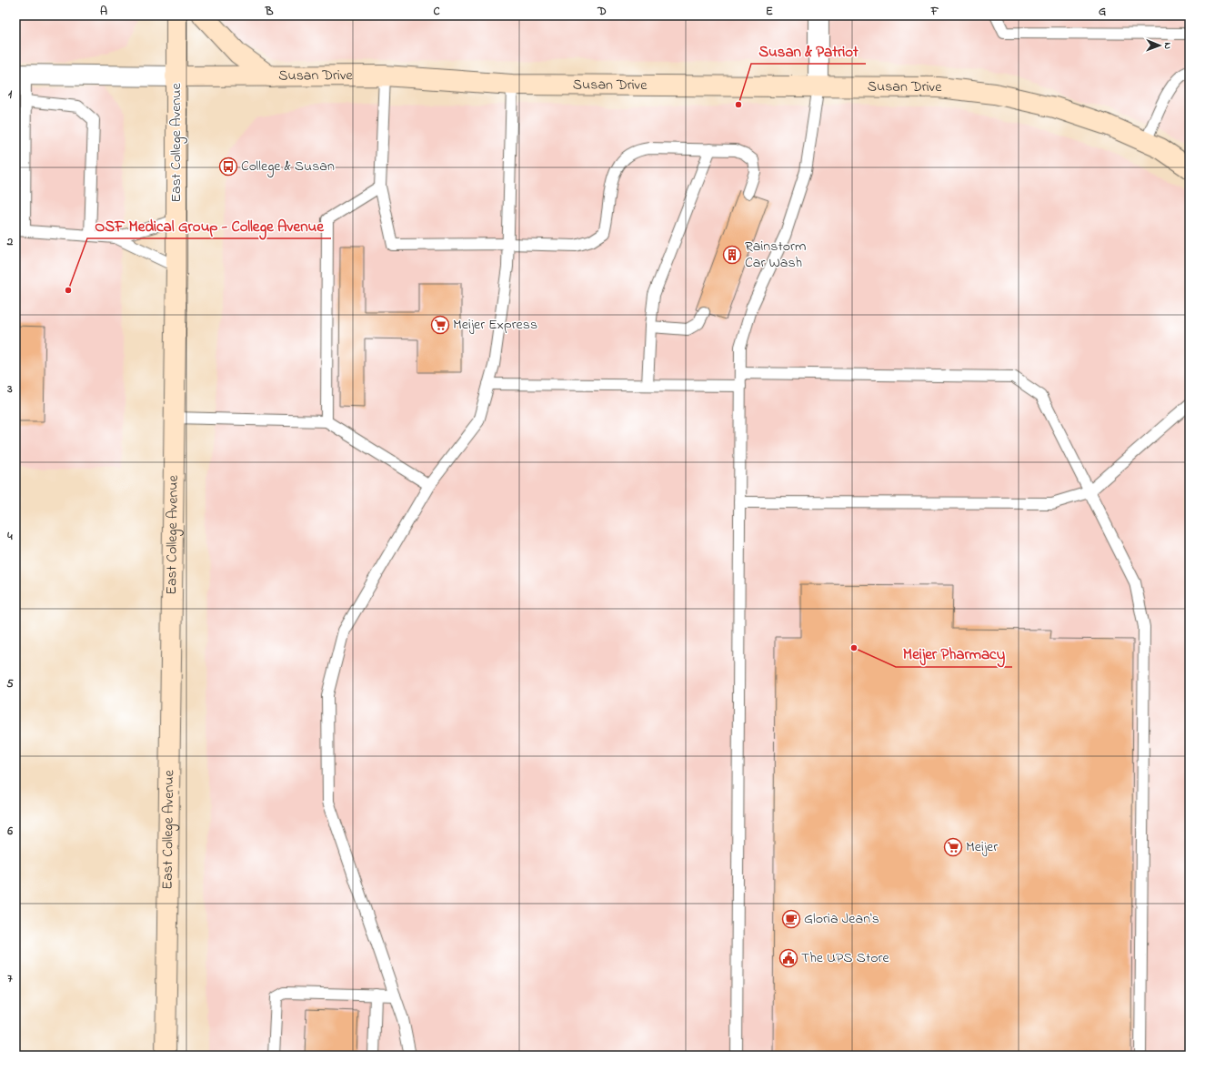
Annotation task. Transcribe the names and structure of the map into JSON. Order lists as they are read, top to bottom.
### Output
{
  "streets": {
    "main road": ["Susan Drive", "East College Avenue"]
  },
  "crossings": [
    ["Susan Drive", "East College Avenue"]
  ],
  "places": {
    "other": ["Susan & Patriot", "OSF Medical Group - College Avenue", "Meijer Pharmacy"],
    "bus stop": ["College & Susan"],
    "building": ["Rainstorm Car Wash"],
    "supermarket": ["Meijer Express", "Meijer"],
    "cafe": ["Gloria Jean's"],
    "public building": ["The UPS Store"]
  },
  "north": "right",
  "grid": {
    "columns": [
      "A",
      "B",
      "C",
      "D",
      "E",
      "F",
      "G"
    ],
    "rows": [
      "1",
      "2",
      "3",
      "4",
      "5",
      "6",
      "7"
    ]
  }
}
